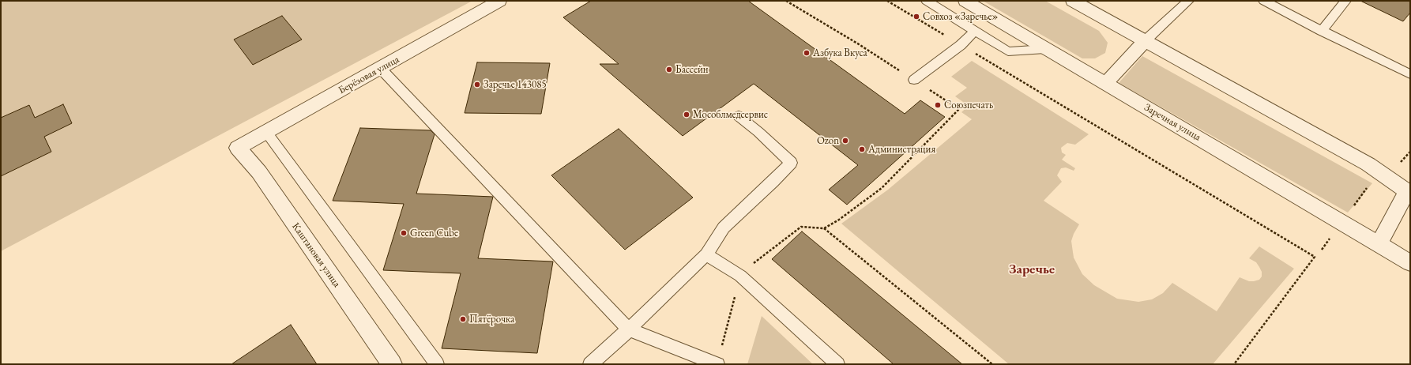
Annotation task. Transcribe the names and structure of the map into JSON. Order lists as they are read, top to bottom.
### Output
{
  "streets": {
    "street": ["Берёзовая улица", "Заречная улица", "Каштановая улица"]
  },
  "crossings": [
    ["Берёзовая улица", "Каштановая улица"]
  ],
  "districts": ["Заречье"],
  "places": [
    "Совхоз «Заречье»",
    "Азбука Вкуса",
    "Бассейн",
    "Заречье 143085",
    "Союзпечать",
    "Мособлмедсервис",
    "Ozon",
    "Администрация",
    "Green Cube",
    "Пятёрочка"
  ]
}
